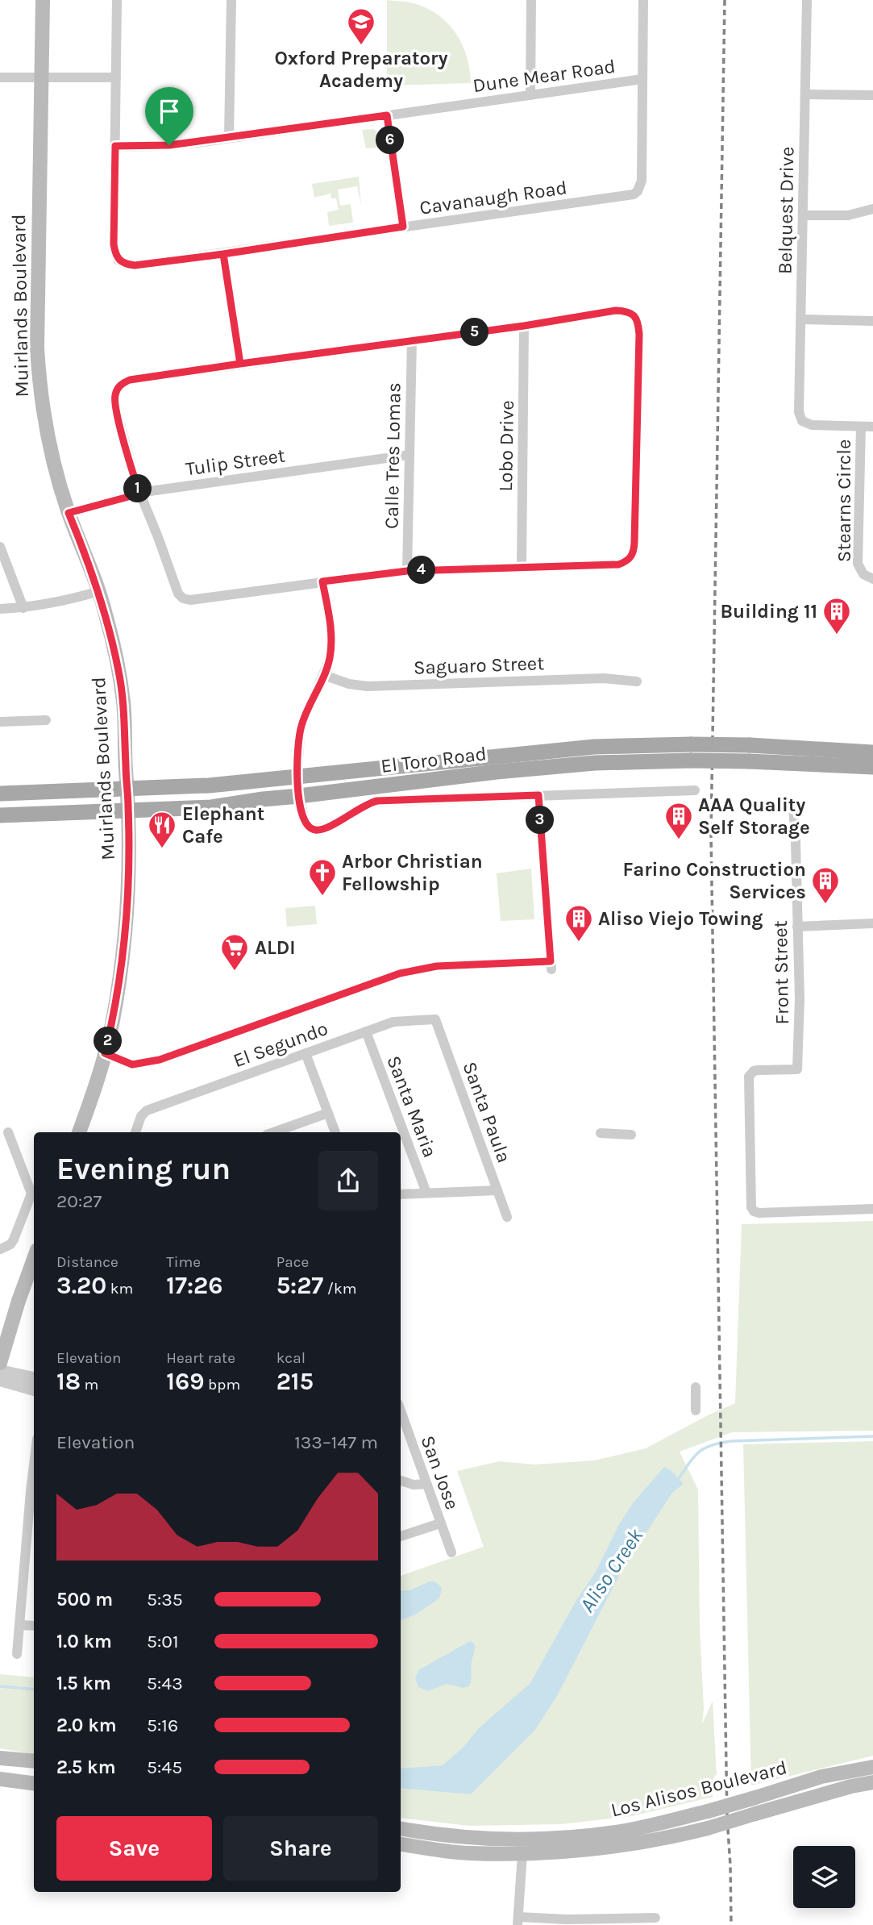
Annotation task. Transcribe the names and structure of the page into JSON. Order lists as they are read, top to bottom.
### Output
{
  "streets": {
    "main road": ["Muirlands Boulevard", "El Toro Road", "Los Alisos Boulevard"],
    "street": [
      "Dune Mear Road",
      "Cavanaugh Road",
      "Belquest Drive",
      "Lobo Drive",
      "Calle Tres Lomas",
      "Tulip Street",
      "Stearns Circle",
      "Saguaro Street",
      "Front Street",
      "El Segundo",
      "Santa Maria",
      "Santa Paula",
      "San Jose"
    ]
  },
  "crossings": [
    ["Dune Mear Road", "Cavanaugh Road"],
    ["Belquest Drive", "Stearns Circle"],
    ["Muirlands Boulevard", "Tulip Street"],
    ["Muirlands Boulevard", "El Toro Road"],
    ["Calle Tres Lomas", "Tulip Street"],
    ["El Segundo", "Santa Maria"],
    ["El Segundo", "Santa Paula"]
  ],
  "water": ["Aliso Creek"],
  "places": {
    "school or university": ["Oxford Preparatory Academy"],
    "building": [
      "Building 11",
      "AAA Quality Self Storage",
      "Farino Construction Services",
      "Aliso Viejo Towing"
    ],
    "restaurant": ["Elephant Cafe"],
    "church": ["Arbor Christian Fellowship"],
    "supermarket": ["ALDI"]
  },
  "page": {
    "pins": [
      "6",
      "5",
      "1",
      "4",
      "3",
      "2"
    ],
    "heading": ["Evening run", "20:27"],
    "stats": [
      ["Distance", "3.20 km"],
      ["Time", "17:26"],
      ["Pace", "5:27 /km"],
      ["Elevation", "18 m"],
      ["Heart rate", "169 bpm"],
      ["kcal", "215"]
    ],
    "chart": ["Elevation", "133–147 m"],
    "list": [
      {
        "name": "500 m",
        "note": "5:35"
      },
      {
        "name": "1.0 km",
        "note": "5:01"
      },
      {
        "name": "1.5 km",
        "note": "5:43"
      },
      {
        "name": "2.0 km",
        "note": "5:16"
      },
      {
        "name": "2.5 km",
        "note": "5:45"
      }
    ],
    "buttons": ["Save", "Share"]
  }
}
